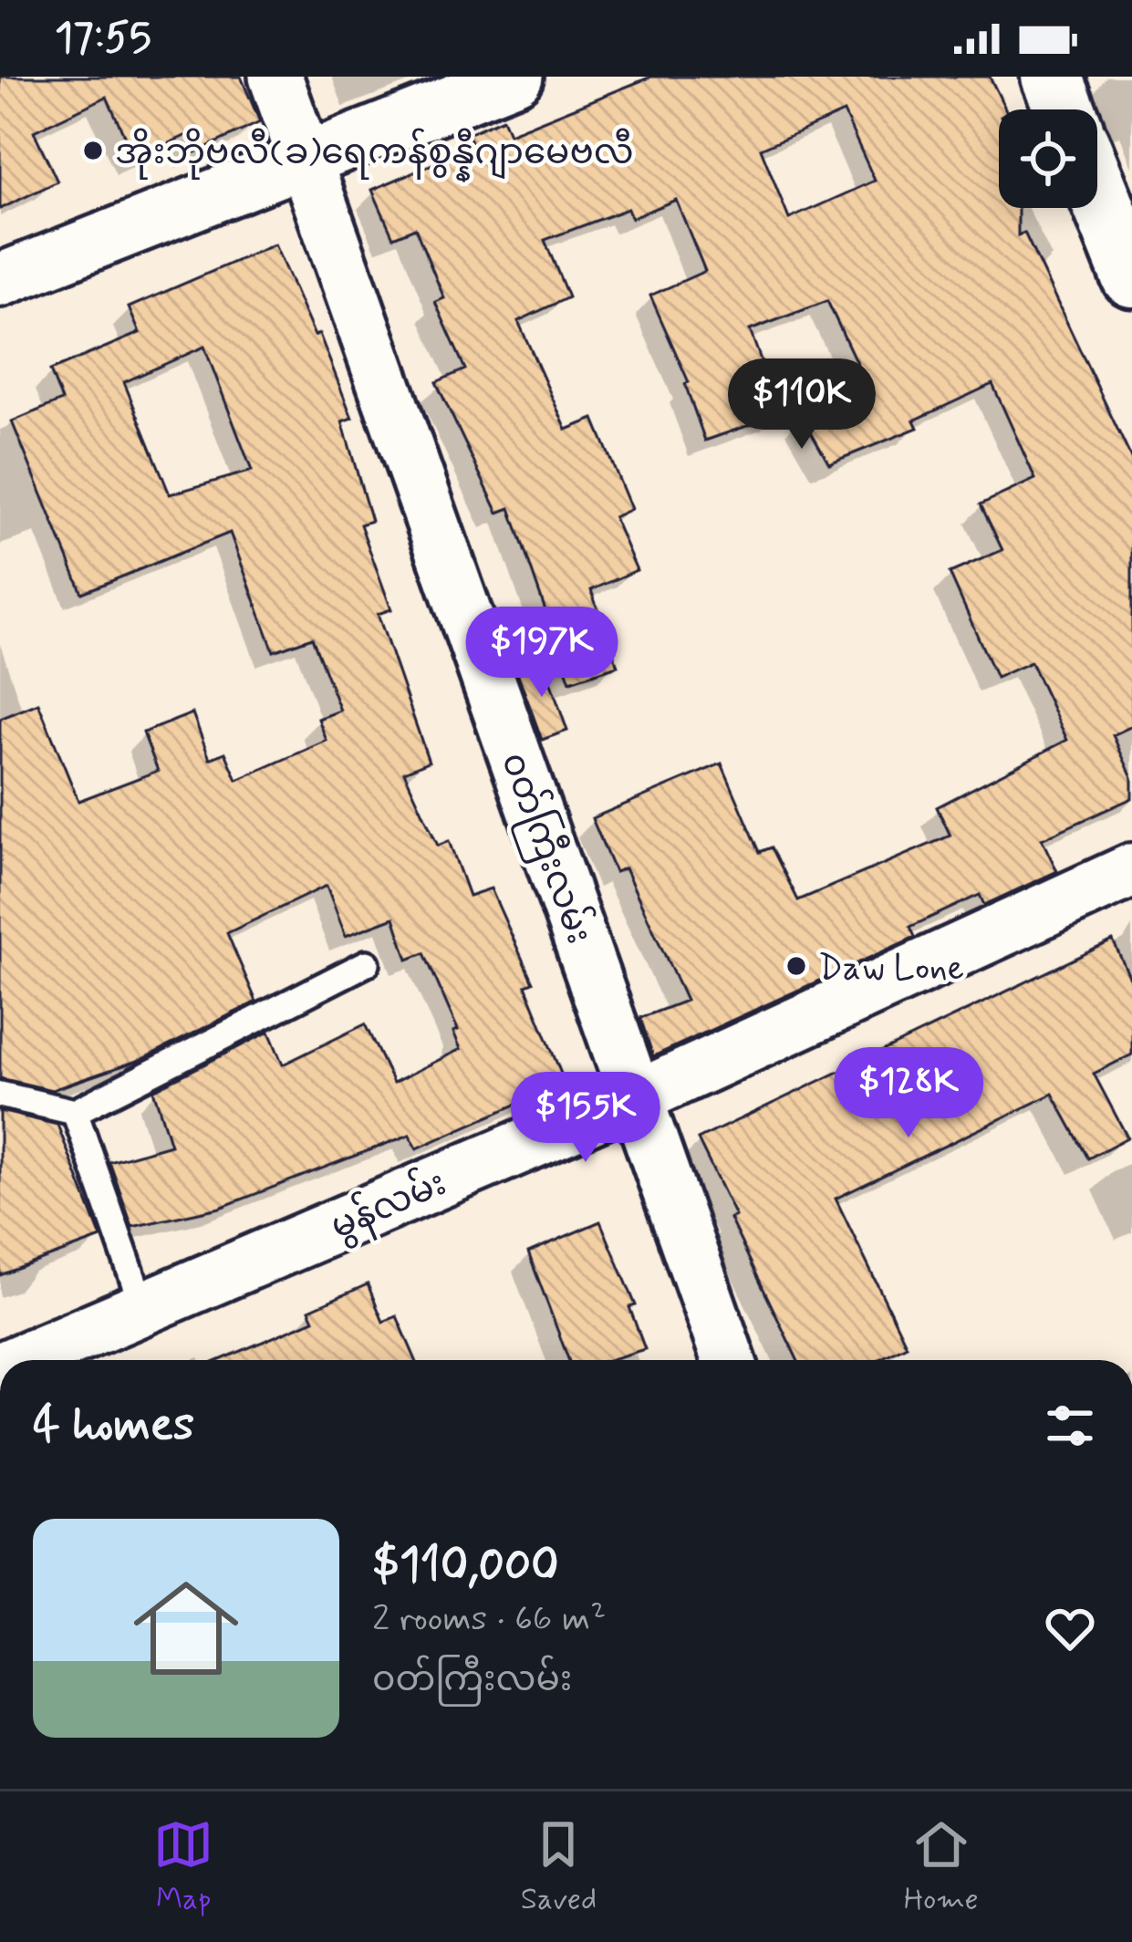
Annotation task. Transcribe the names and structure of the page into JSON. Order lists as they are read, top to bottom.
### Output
{
  "streets": {
    "street": ["၀တ်ကြီးလမ်း", "မွန်လမ်း"]
  },
  "crossings": [
    ["၀တ်ကြီးလမ်း", "မွန်လမ်း"]
  ],
  "places": ["အိုးဘိုဗလီ(ခ)ရေကန်စွန္နီဂျာမေဗလီ", "Daw Lone"],
  "page": {
    "status": "17:55",
    "price": [
      "$110K",
      "$197K",
      "$128K",
      "$155K"
    ],
    "heading": "4 homes",
    "list": [
      {
        "name": "$110,000",
        "note": "2 rooms · 66 m² · ၀တ်ကြီးလမ်း"
      }
    ],
    "tabs": ["Map", "Saved", "Home"]
  }
}
